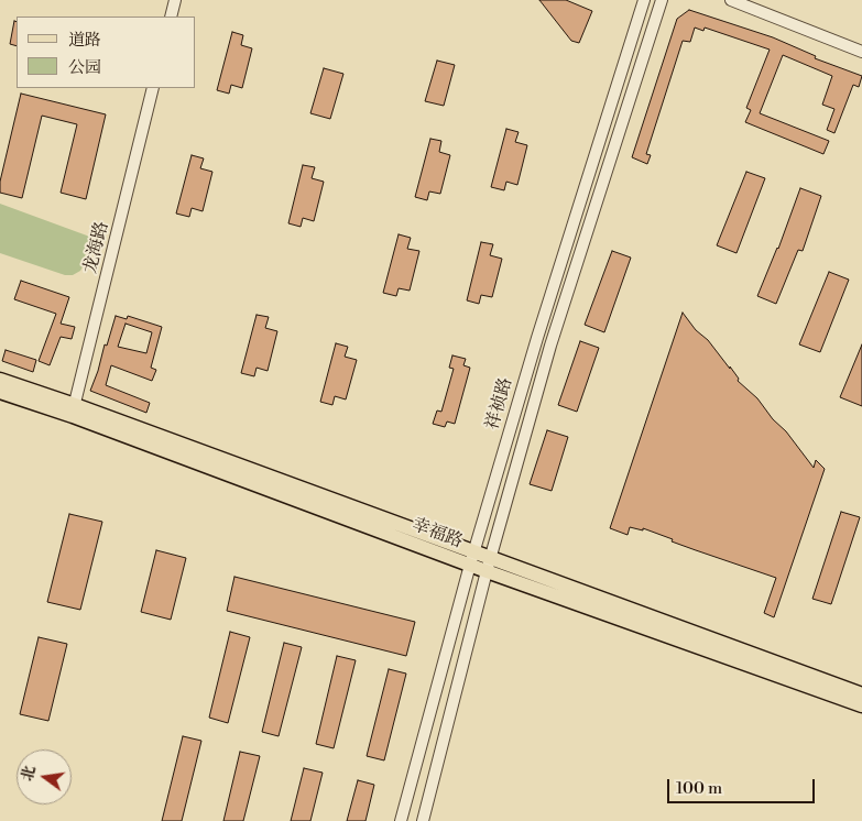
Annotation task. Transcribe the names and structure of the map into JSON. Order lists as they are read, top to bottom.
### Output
{
  "streets": {
    "main road": ["幸福路"],
    "street": ["龙海路", "祥祯路"]
  },
  "crossings": [
    ["龙海路", "幸福路"],
    ["祥祯路", "幸福路"]
  ],
  "legend": ["道路", "公园"],
  "scale_bar": "100 m",
  "north": "left"
}
